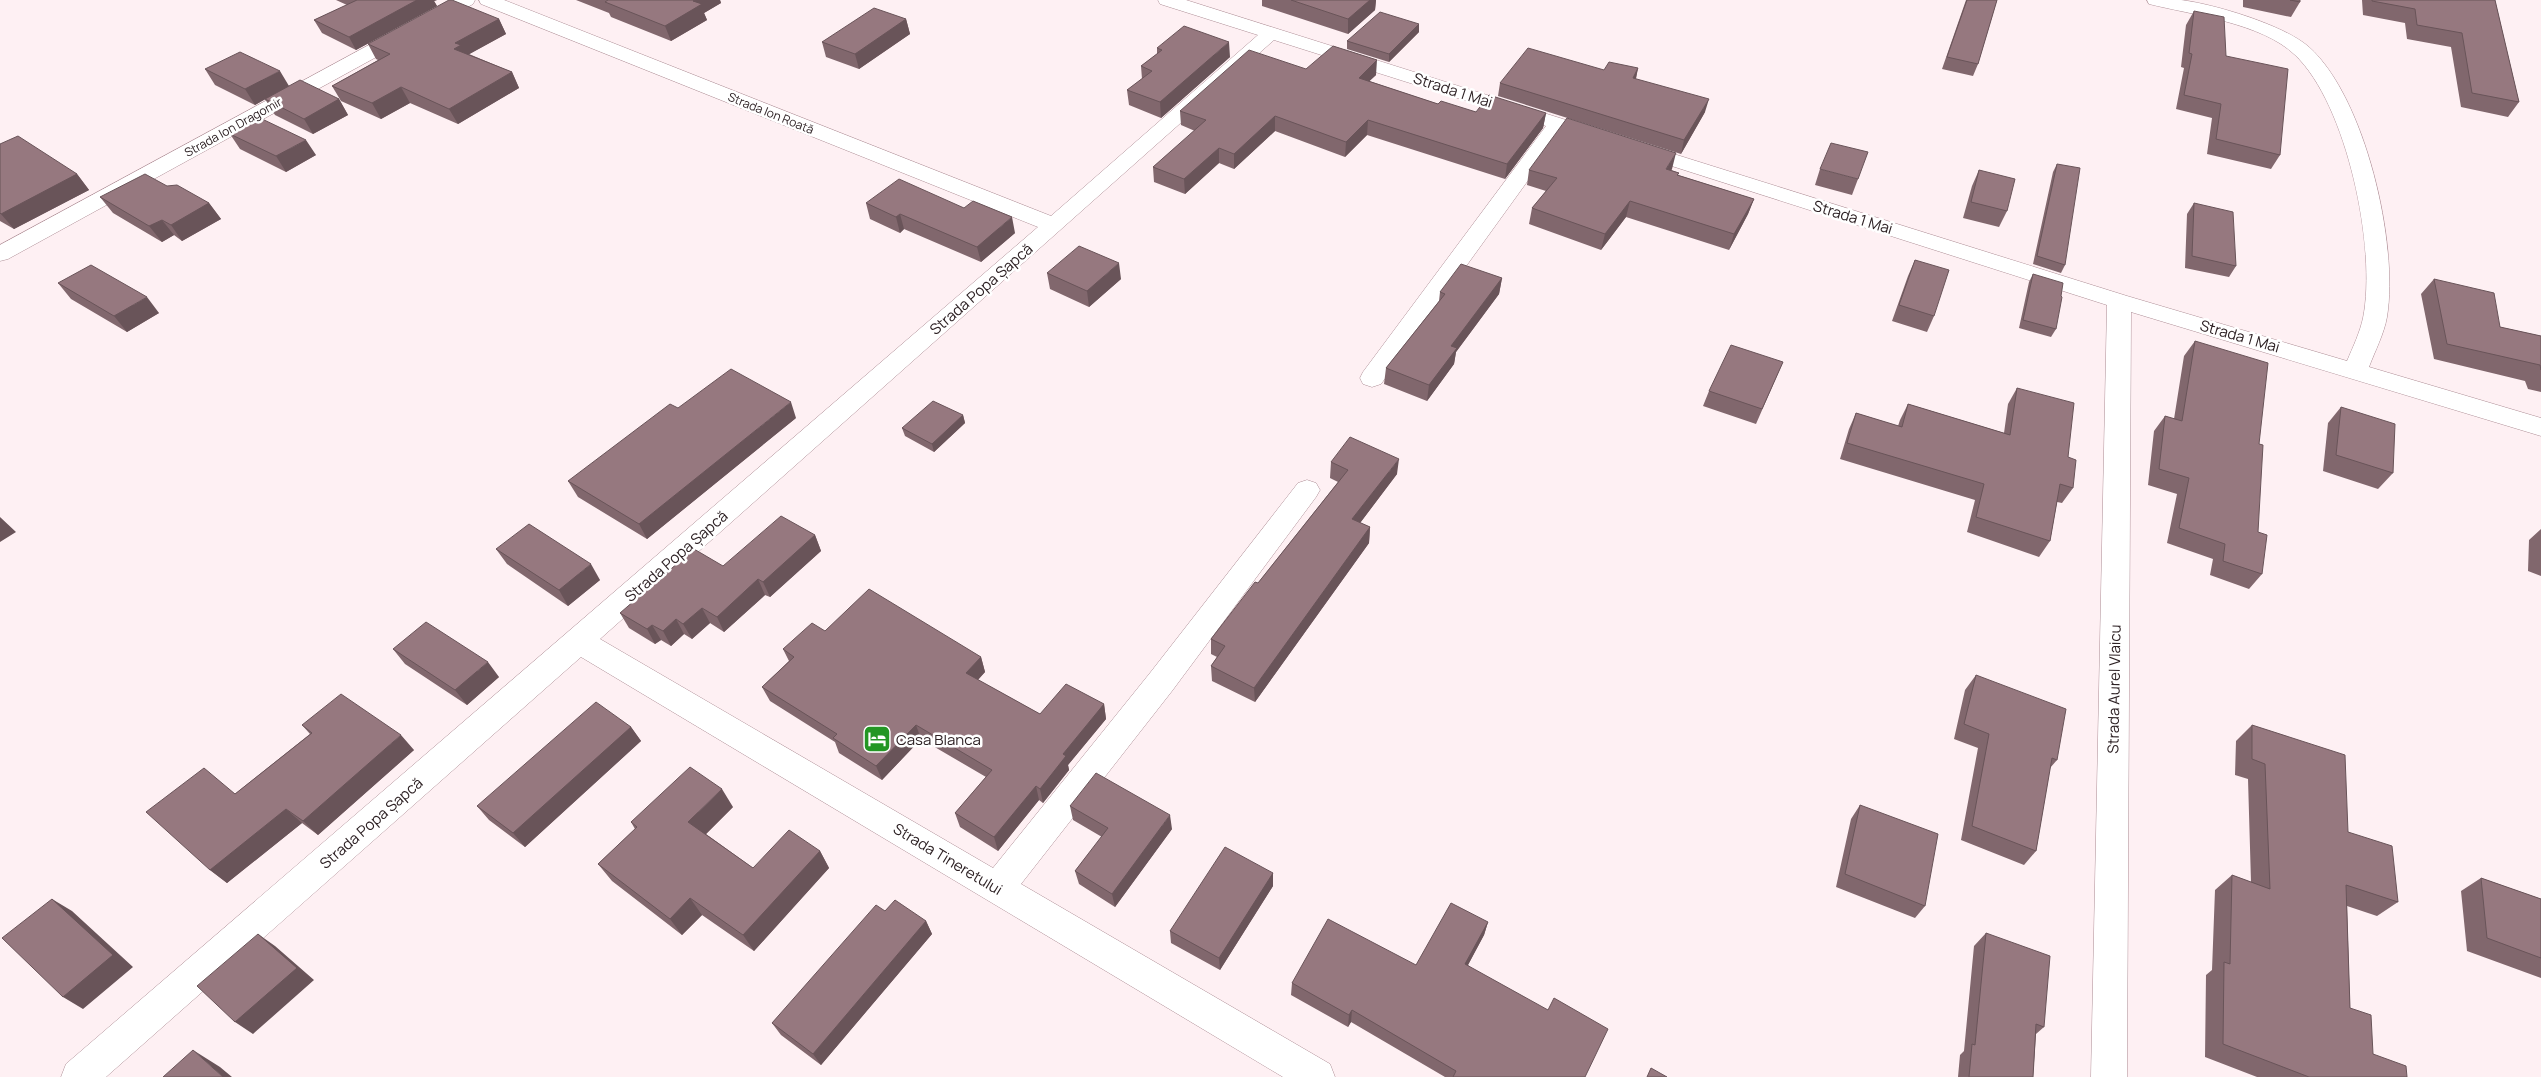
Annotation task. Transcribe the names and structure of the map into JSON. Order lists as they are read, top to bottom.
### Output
{
  "streets": {
    "street": [
      "Strada 1 Mai",
      "Strada Ion Roată",
      "Strada Ion Dragomir",
      "Strada Popa Șapcă",
      "Strada Aurel Vlaicu",
      "Strada Tineretului"
    ]
  },
  "crossings": [
    ["Strada 1 Mai", "Strada Popa Șapcă"],
    ["Strada 1 Mai", "Strada Aurel Vlaicu"],
    ["Strada Ion Roată", "Strada Popa Șapcă"],
    ["Strada Popa Șapcă", "Strada Tineretului"]
  ],
  "places": {
    "hotel": ["Casa Blanca"]
  }
}
